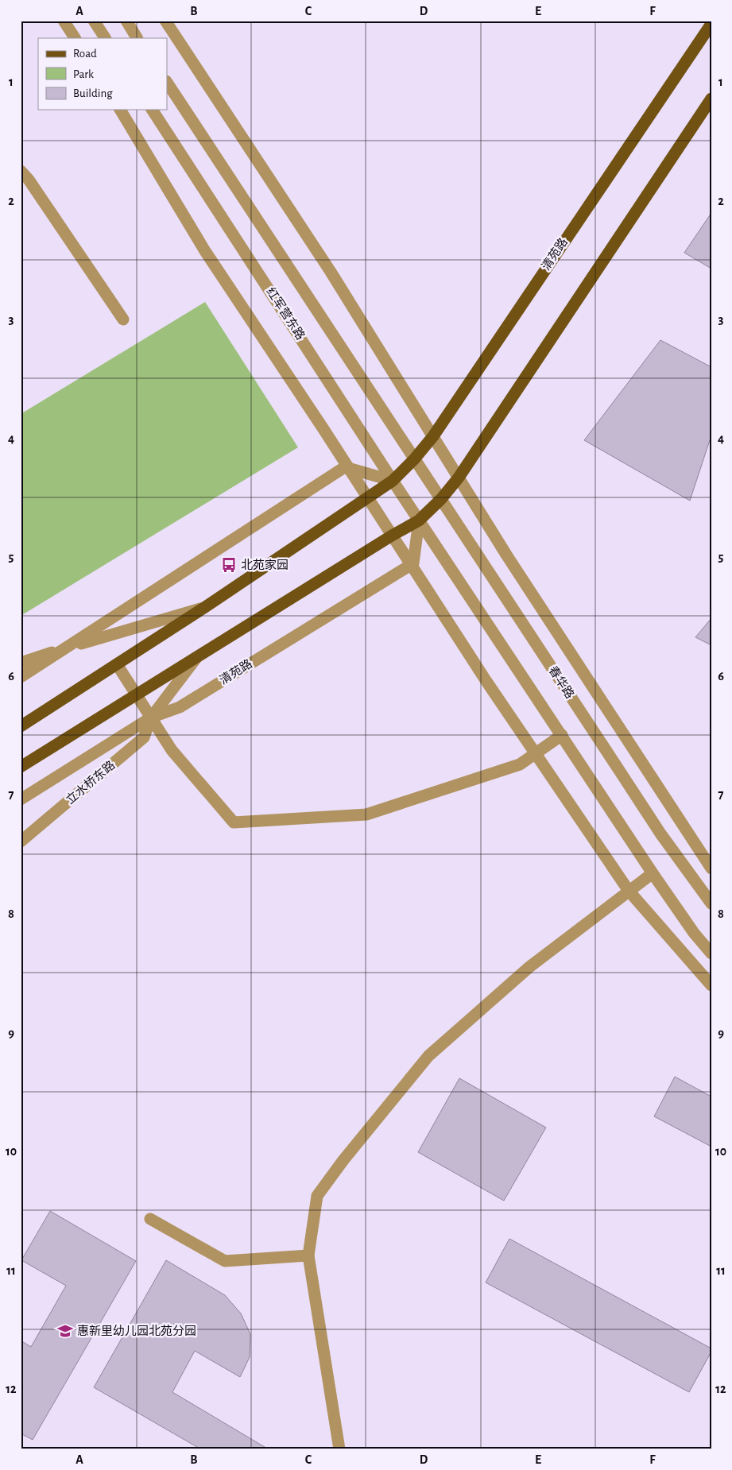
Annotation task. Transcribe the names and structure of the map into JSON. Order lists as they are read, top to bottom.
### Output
{
  "streets": {
    "main road": ["清苑路"],
    "street": ["红军营东路", "春华路", "立水桥东路"]
  },
  "crossings": [
    ["清苑路", "红军营东路"],
    ["清苑路", "春华路"],
    ["清苑路", "立水桥东路"]
  ],
  "places": {
    "bus stop": ["北苑家园"],
    "school or university": ["惠新里幼儿园北苑分园"]
  },
  "legend": ["Road", "Park", "Building"],
  "grid": {
    "columns": [
      "A",
      "B",
      "C",
      "D",
      "E",
      "F"
    ],
    "rows": [
      "1",
      "2",
      "3",
      "4",
      "5",
      "6",
      "7",
      "8",
      "9",
      "10",
      "11",
      "12"
    ]
  }
}
